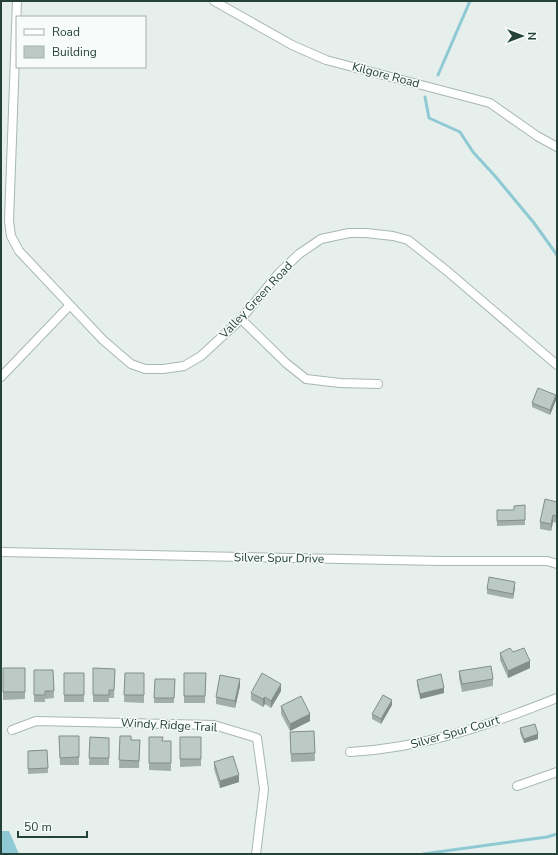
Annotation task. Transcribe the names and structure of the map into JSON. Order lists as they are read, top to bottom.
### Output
{
  "streets": {
    "street": [
      "Kilgore Road",
      "Valley Green Road",
      "Silver Spur Drive",
      "Windy Ridge Trail",
      "Silver Spur Court"
    ]
  },
  "legend": ["Road", "Building"],
  "scale_bar": "50 m",
  "north": "right"
}
